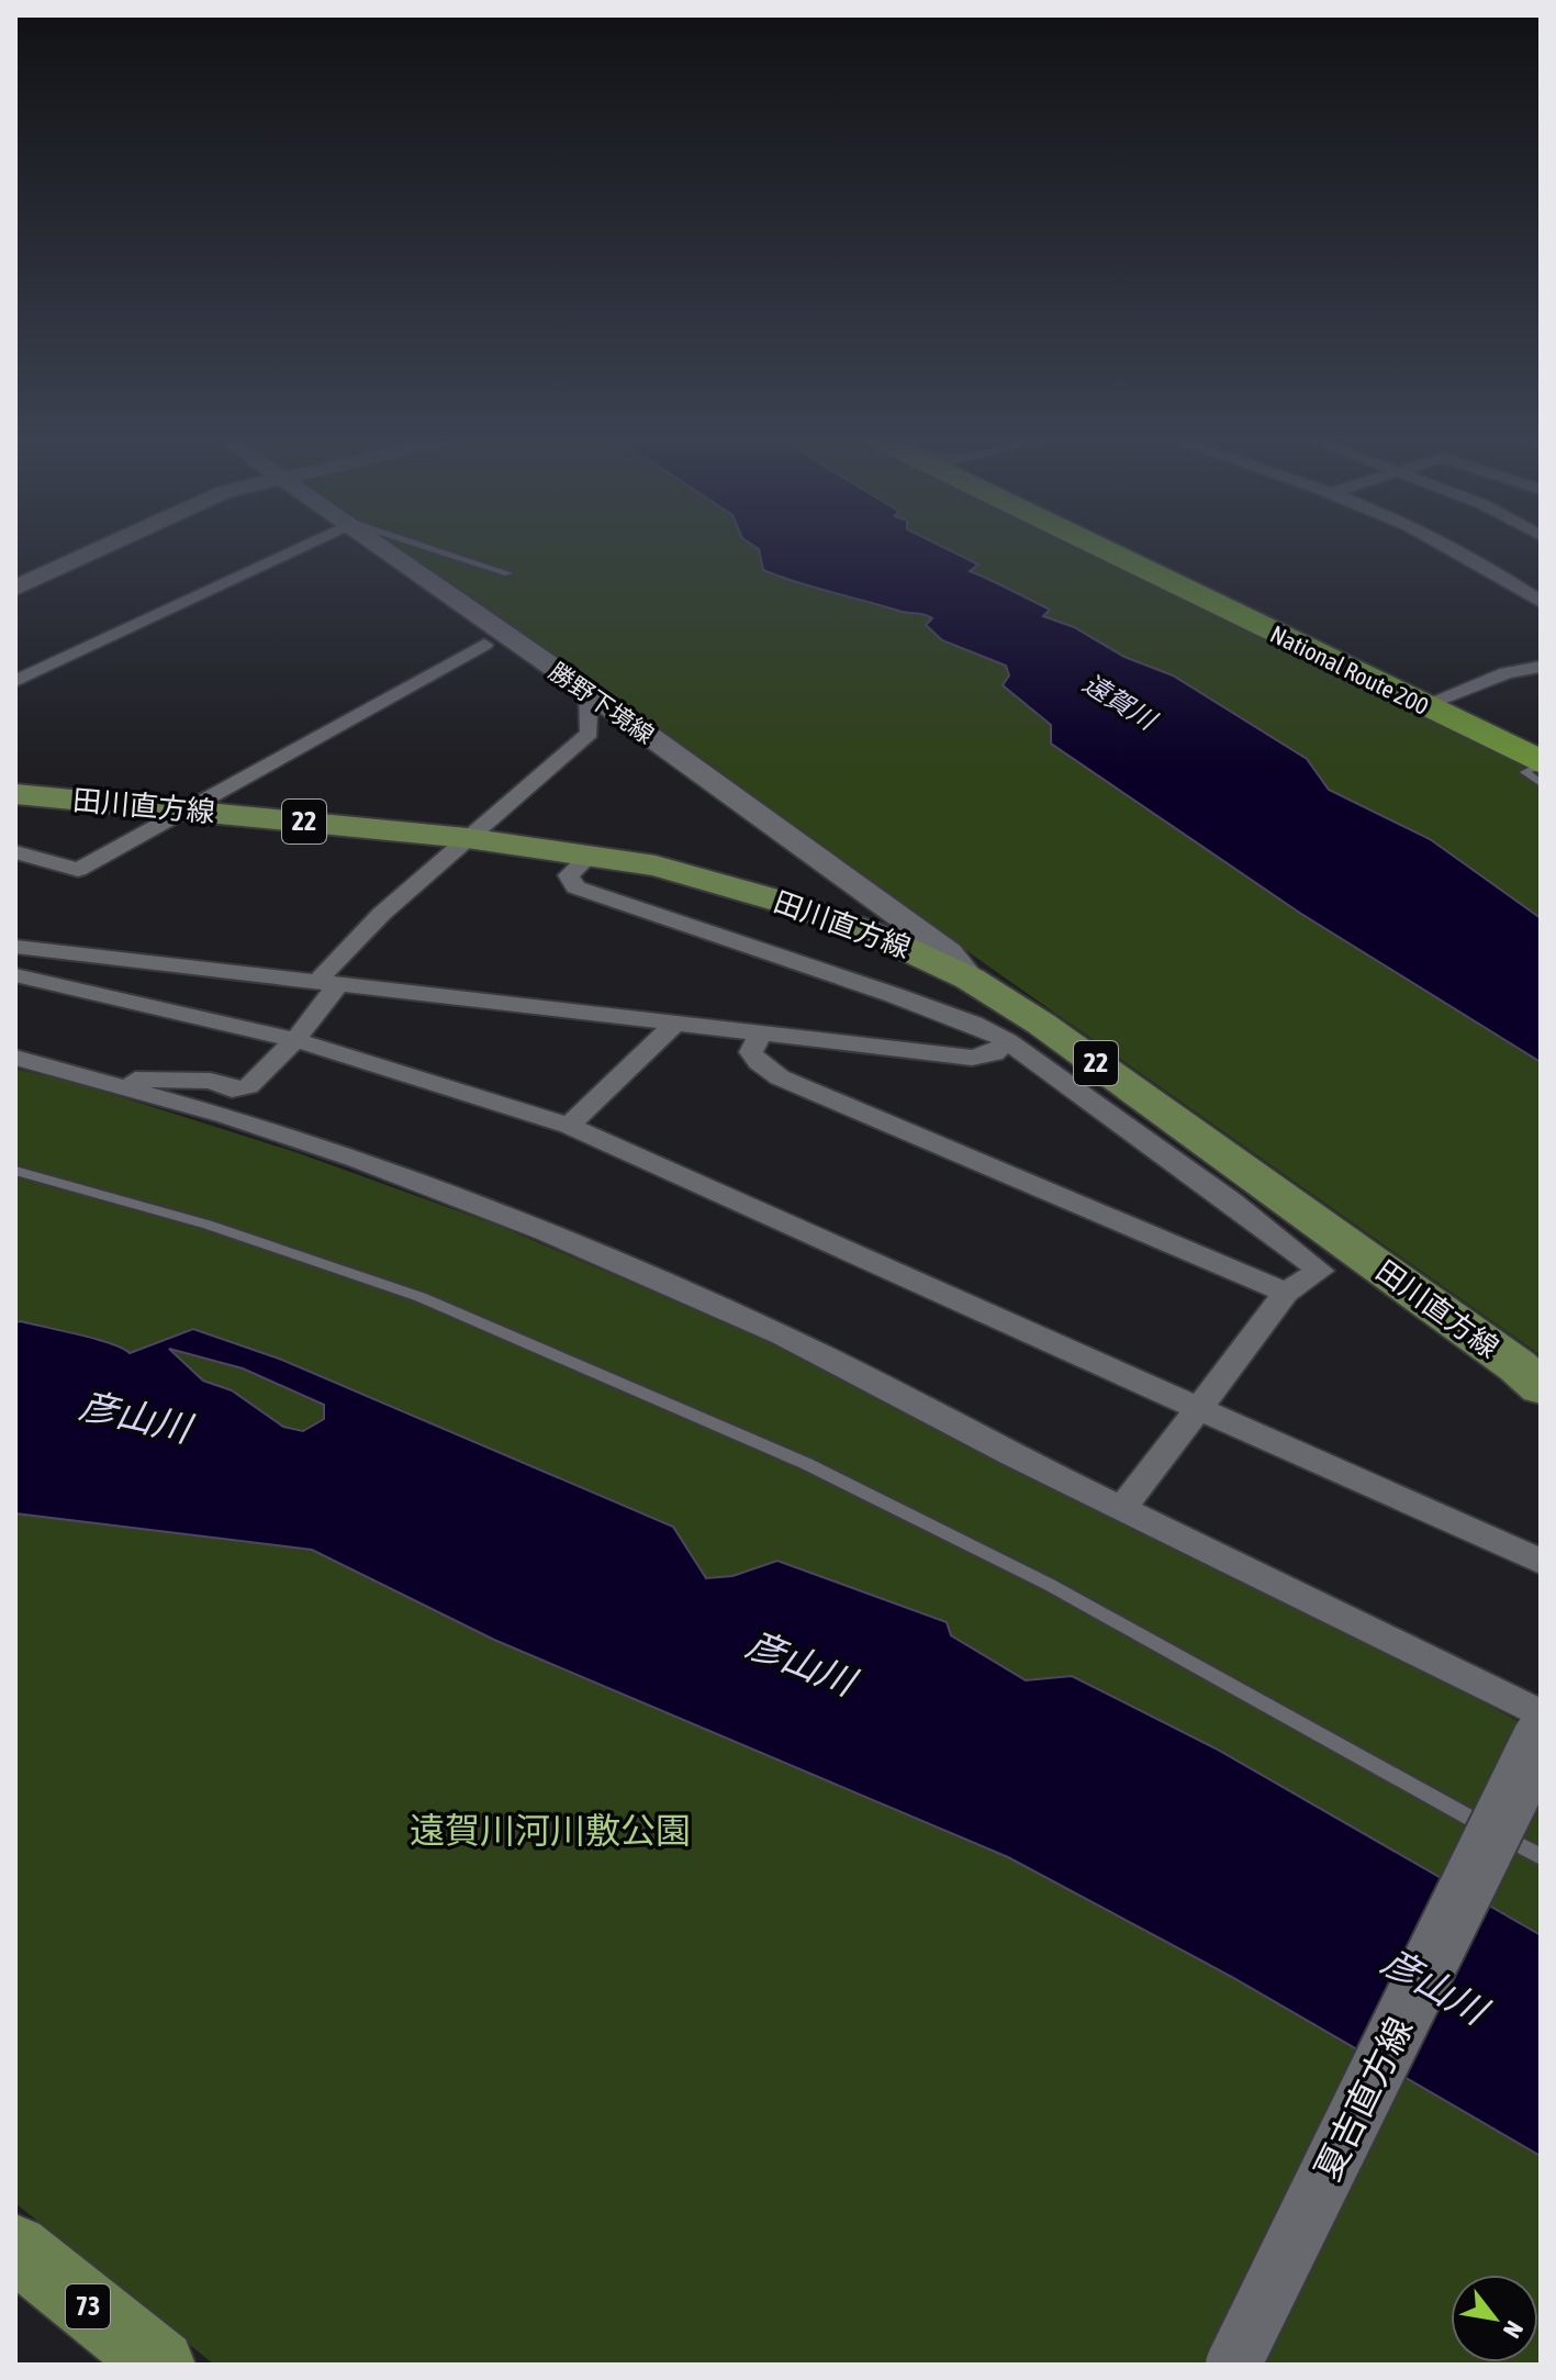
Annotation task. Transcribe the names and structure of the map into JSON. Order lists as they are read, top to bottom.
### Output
{
  "streets": {
    "highway": ["National Route 200"],
    "main road": [
      "勝野下境線",
      "田川直方線",
      "22",
      "夏吉直方線",
      "73"
    ]
  },
  "crossings": [
    ["勝野下境線", "田川直方線"]
  ],
  "water": ["遠賀川", "彦山川"],
  "parks": ["遠賀川河川敷公園"],
  "north": "bottom right"
}
